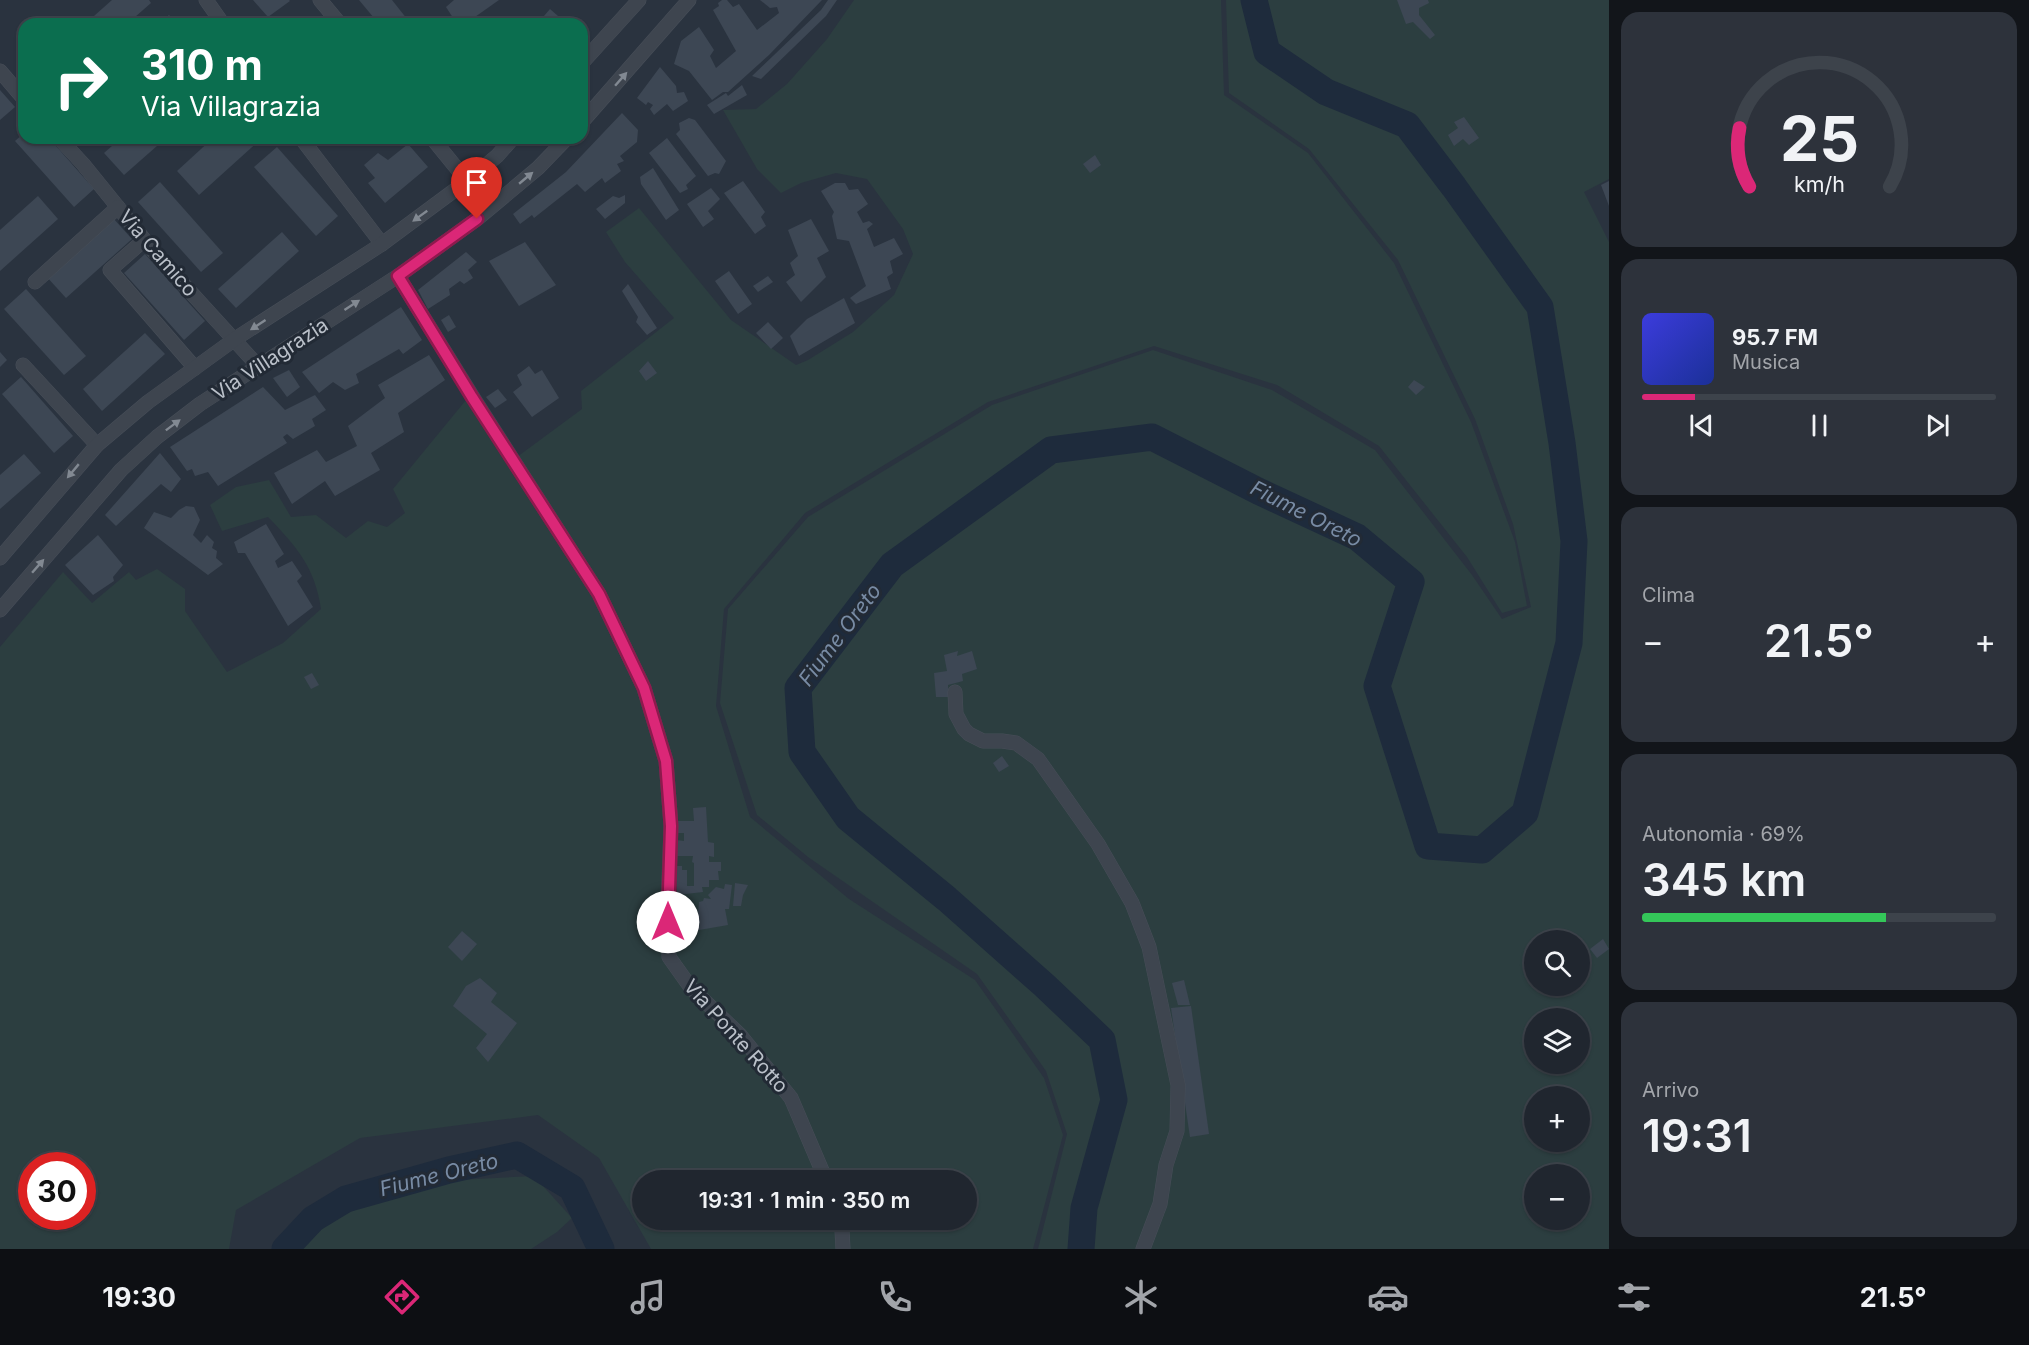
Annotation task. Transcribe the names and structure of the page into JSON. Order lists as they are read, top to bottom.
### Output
{
  "streets": {
    "street": ["Via Camico", "Via Villagrazia", "Via Ponte Rotto"]
  },
  "crossings": [
    ["Via Camico", "Via Villagrazia"],
    ["Via Villagrazia", "Via Ponte Rotto"]
  ],
  "water": ["Fiume Oreto"],
  "page": {
    "turn": ["310 m", "Via Villagrazia"],
    "song": ["95.7 FM", "Musica"],
    "tile": [
      "Clima",
      ["Autonomia · 69%", "345 km"],
      ["Arrivo", "19:31"]
    ],
    "heat": ["−", "21.5°", "+"],
    "map_buttons": ["+", "−"],
    "limit": "30",
    "trip": "19:31 · 1 min · 350 m",
    "tabs": ["19:30", "21.5°"],
    "gauge": ["25", "km/h"]
  }
}
